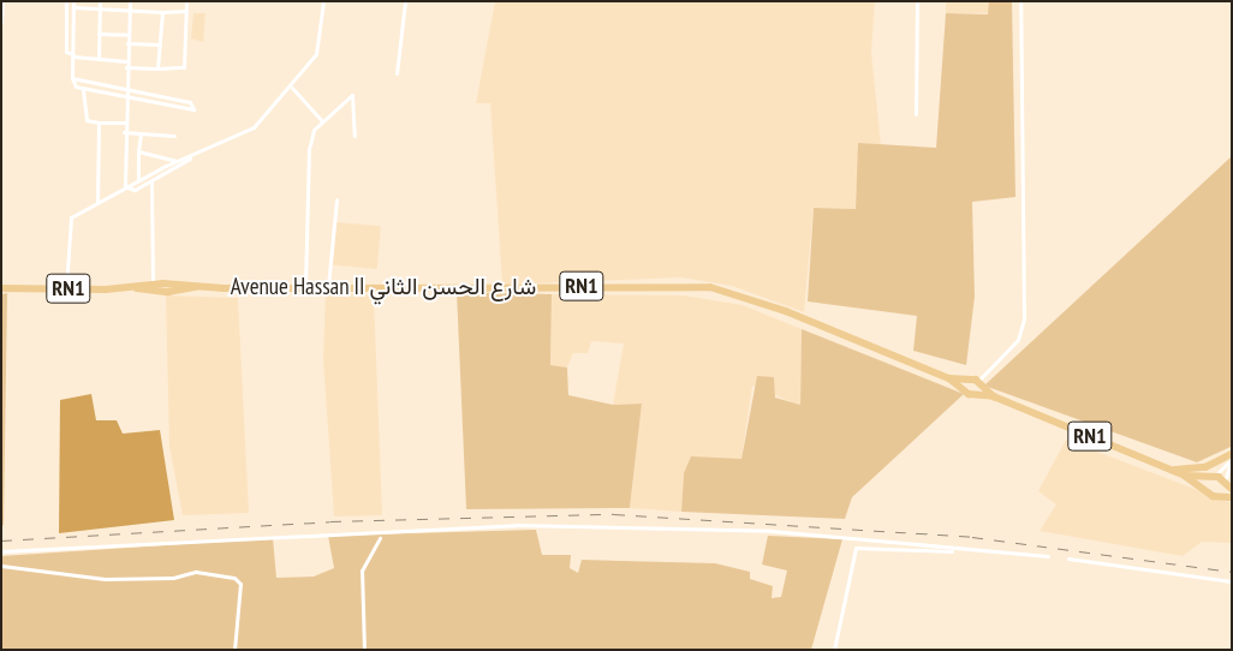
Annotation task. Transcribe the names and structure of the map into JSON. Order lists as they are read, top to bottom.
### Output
{
  "streets": {
    "main road": ["RN1", "Avenue Hassan II شارع الحسن الثاني"]
  },
  "crossings": [
    ["RN1", "Avenue Hassan II شارع الحسن الثاني"]
  ]
}
